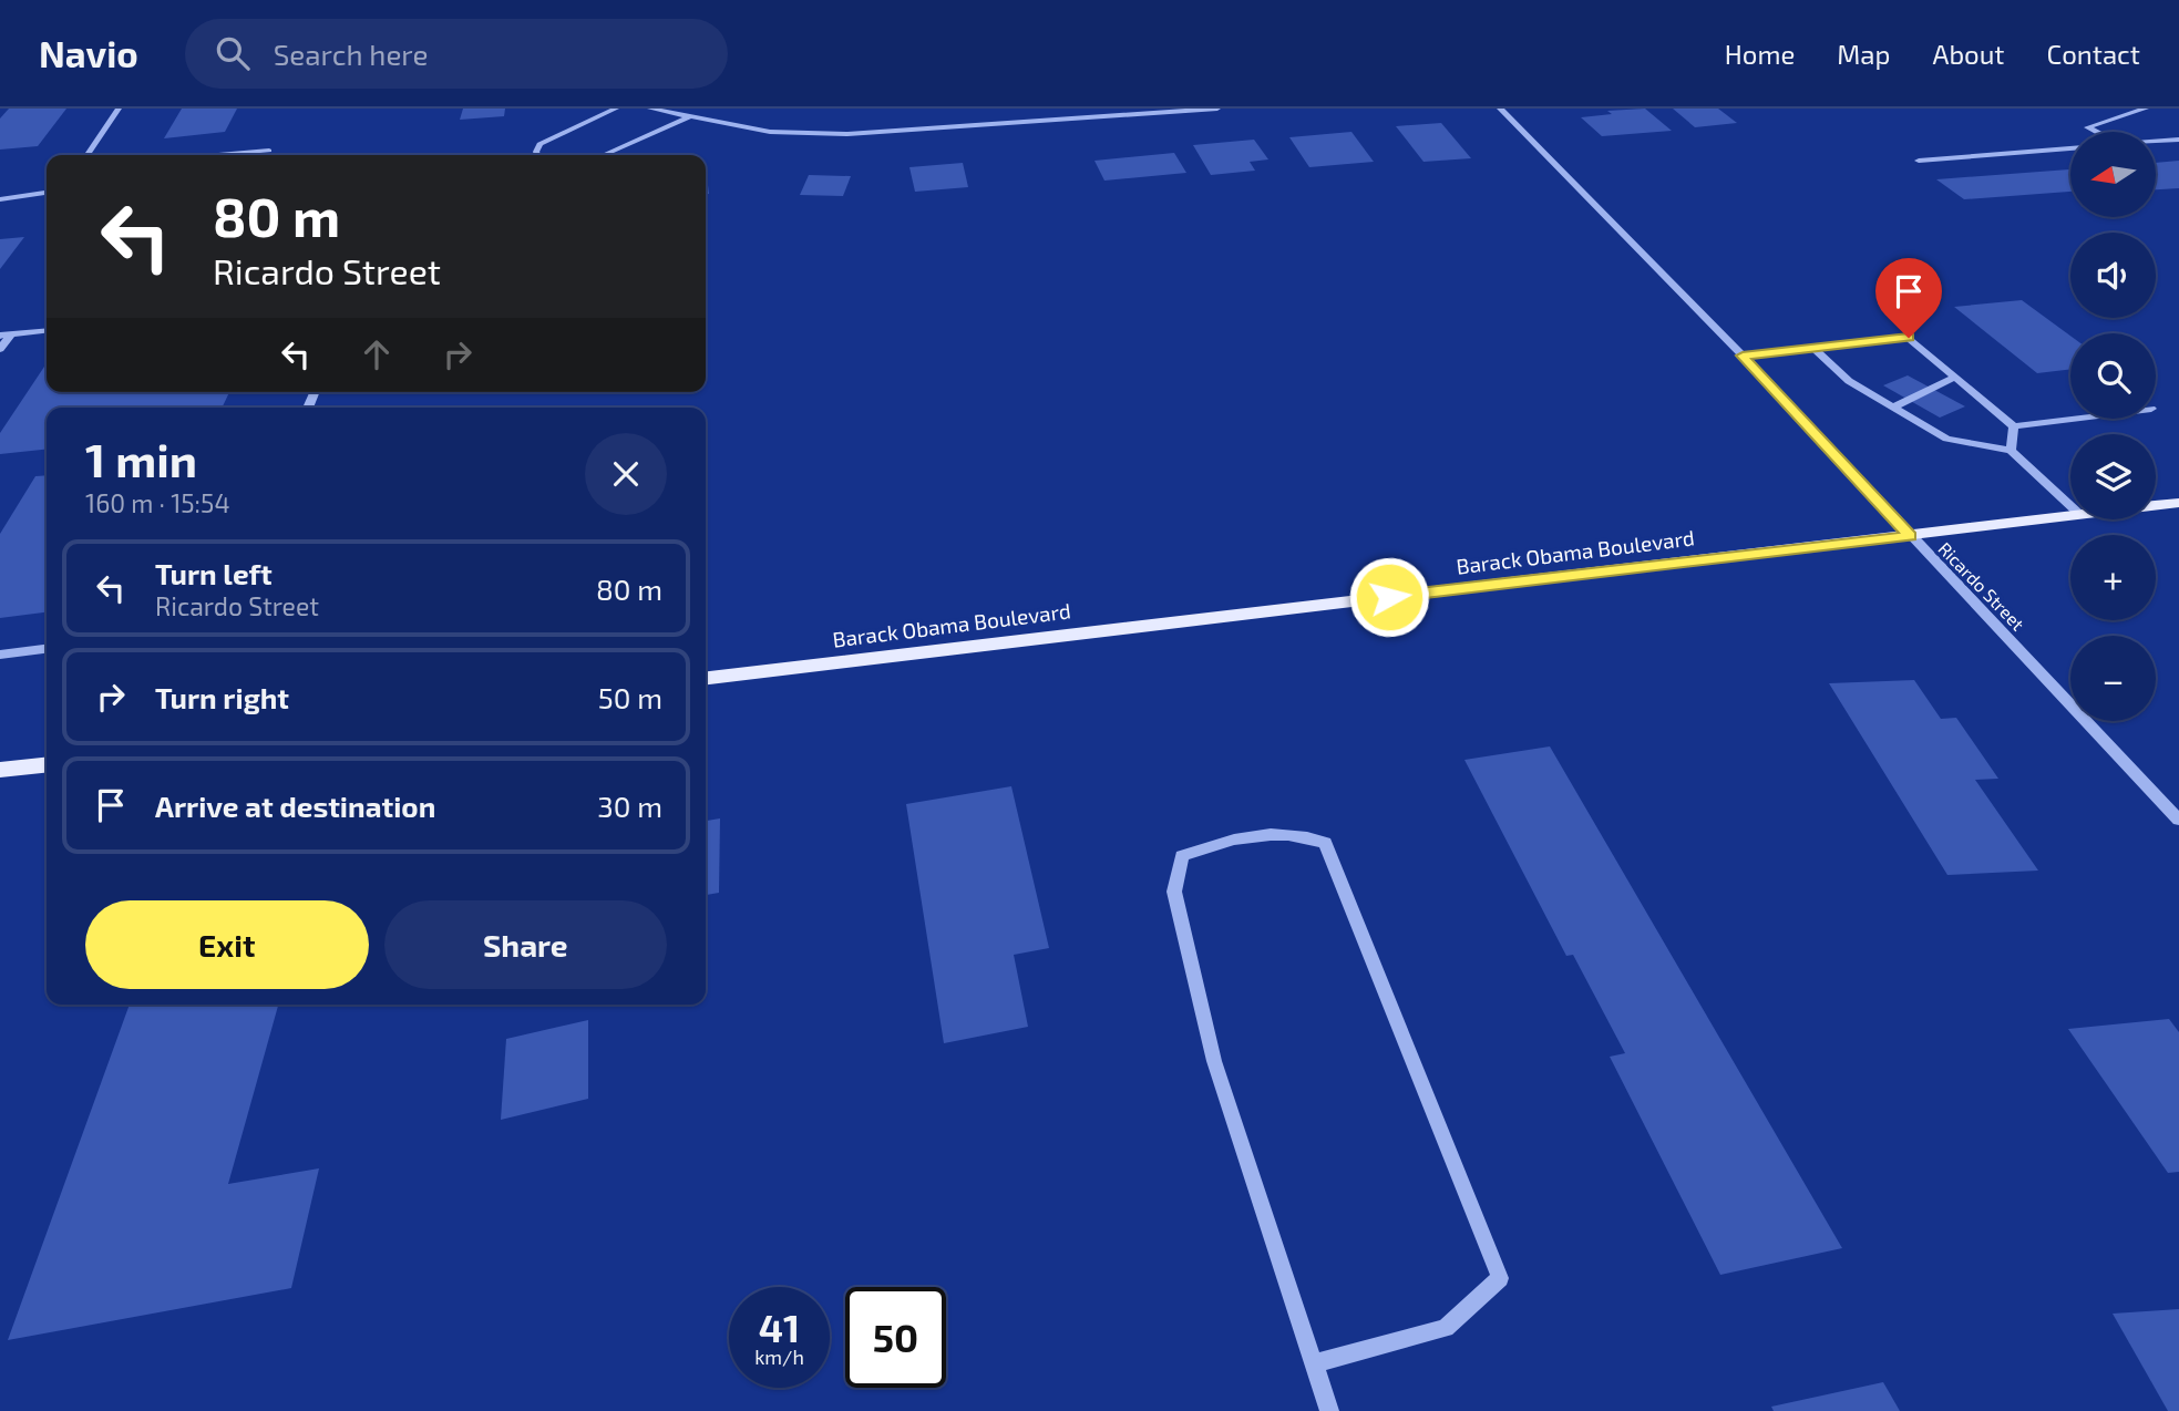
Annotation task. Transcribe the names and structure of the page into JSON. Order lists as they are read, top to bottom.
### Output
{
  "streets": {
    "main road": ["Barack Obama Boulevard"],
    "street": ["Ricardo Street"]
  },
  "crossings": [
    ["Barack Obama Boulevard", "Ricardo Street"]
  ],
  "north": "left",
  "page": {
    "header": "Navio",
    "search": "Search here",
    "nav": [
      "Home",
      "Map",
      "About",
      "Contact"
    ],
    "map_buttons": ["+", "−"],
    "turn": ["80 m", "Ricardo Street"],
    "heading": ["1 min", "160 m · 15:54"],
    "list": [
      {
        "name": "Turn left",
        "note": "Ricardo Street",
        "value": "80 m"
      },
      {
        "name": "Turn right",
        "value": "50 m"
      },
      {
        "name": "Arrive at destination",
        "value": "30 m"
      }
    ],
    "buttons": ["Exit", "Share"],
    "speed": "41 km/h",
    "limit": "50"
  }
}
